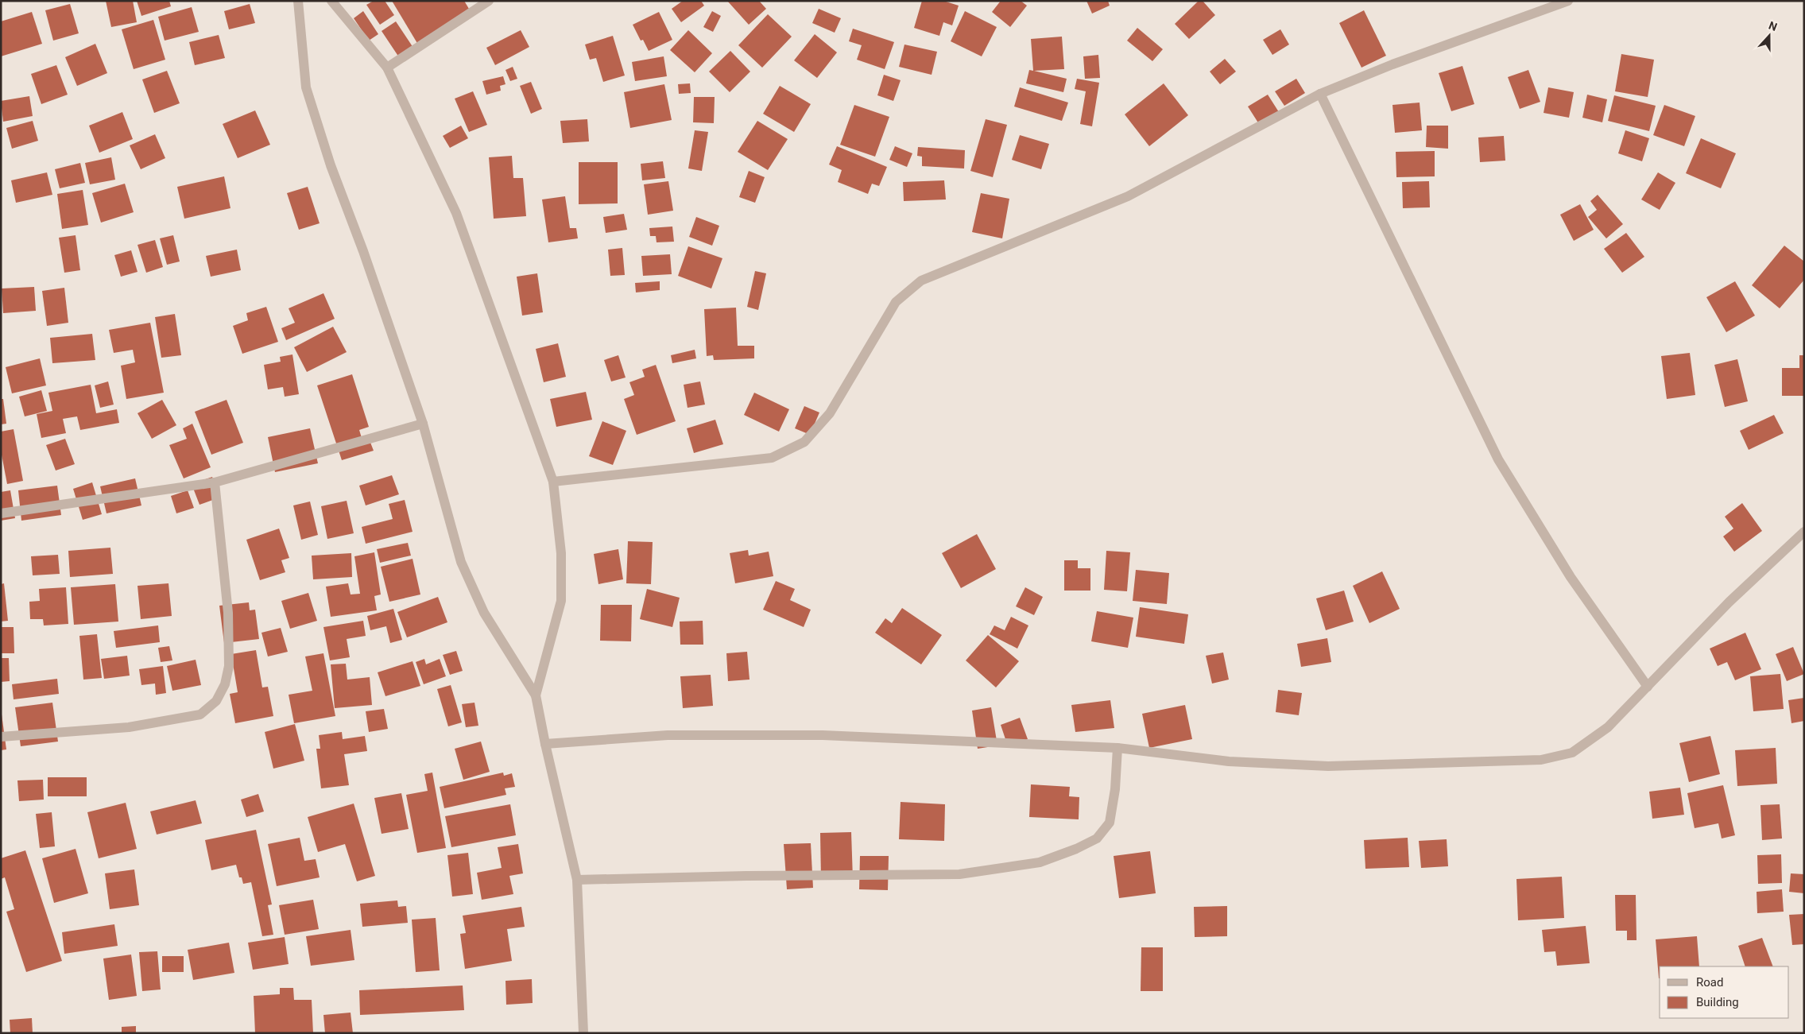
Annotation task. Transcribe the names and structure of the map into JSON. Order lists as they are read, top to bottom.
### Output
{
  "legend": ["Road", "Building"],
  "north": "top"
}
